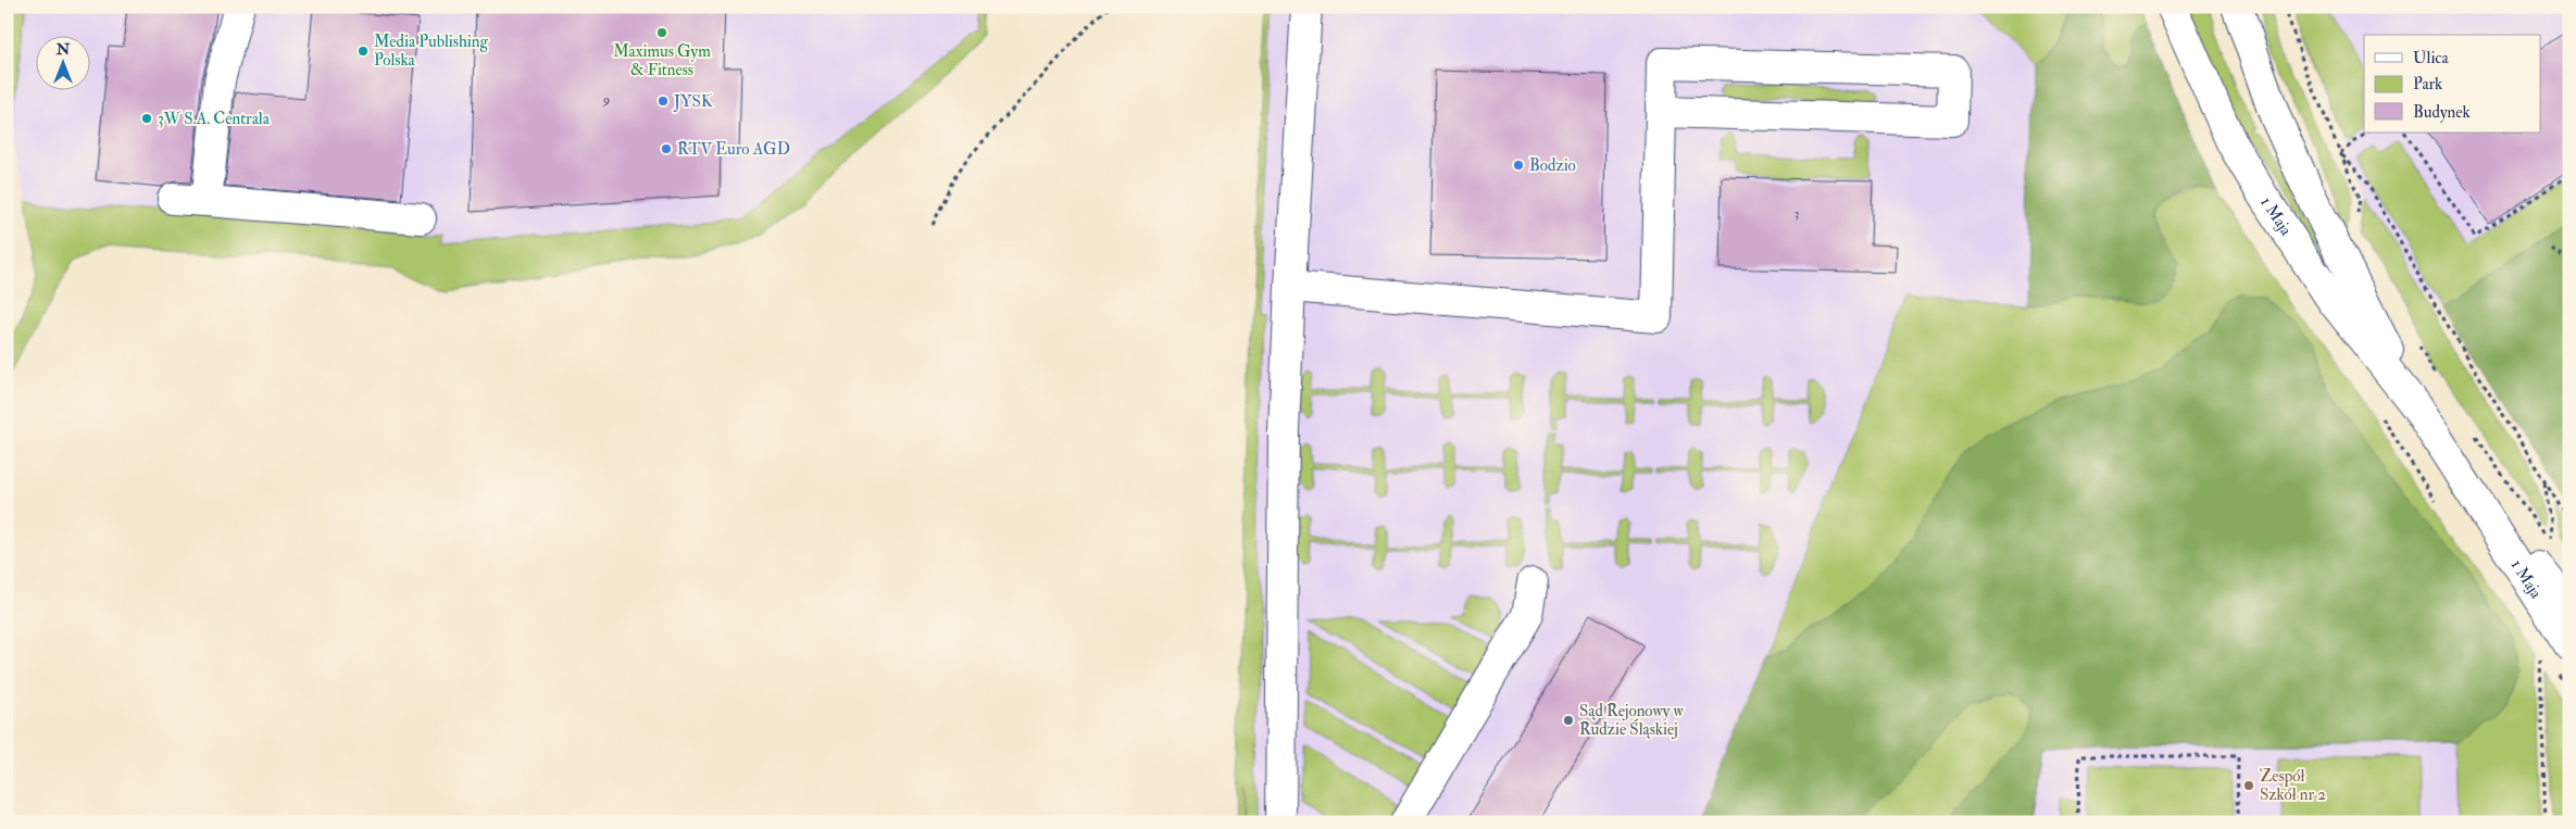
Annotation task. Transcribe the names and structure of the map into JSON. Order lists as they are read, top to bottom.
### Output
{
  "streets": {
    "street": ["1 Maja"]
  },
  "places": [
    "Maximus Gym & Fitness",
    "Media Publishing Polska",
    "JYSK",
    "3W S.A. Centrala",
    "RTV Euro AGD",
    "Bodzio",
    "Sąd Rejonowy w Rudzie Śląskiej",
    "Zespół Szkół nr 2"
  ],
  "house_numbers": ["9", "3"],
  "legend": ["Ulica", "Park", "Budynek"],
  "north": "top"
}
